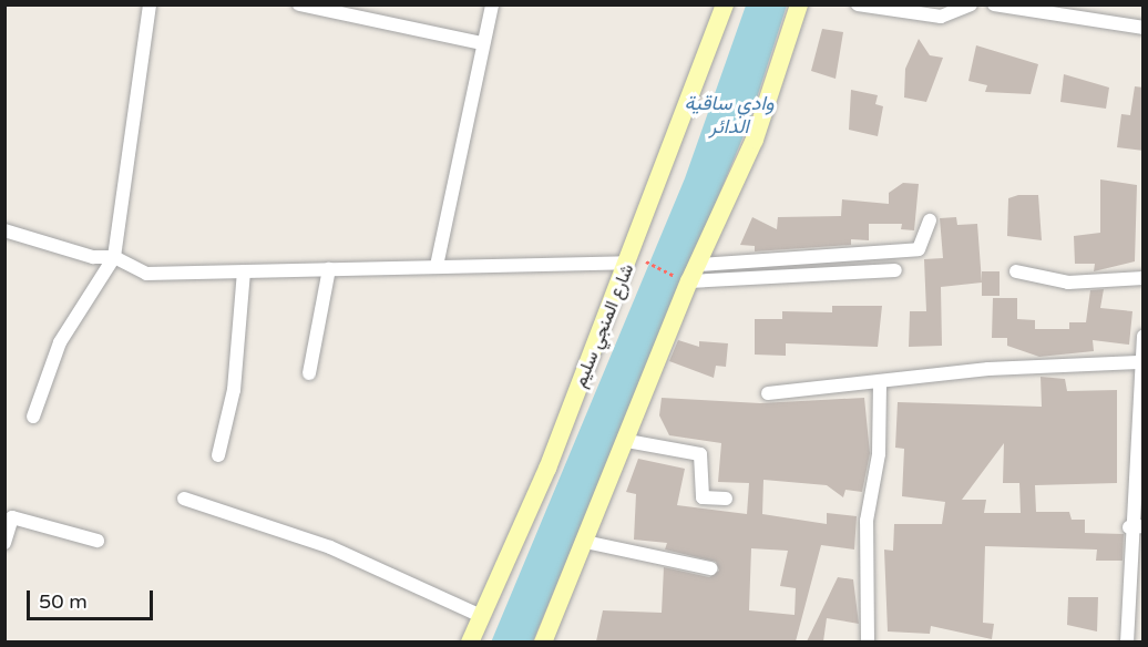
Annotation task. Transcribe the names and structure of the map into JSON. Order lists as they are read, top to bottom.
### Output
{
  "streets": {
    "main road": ["شارع المنجي سليم"]
  },
  "water": ["وادي ساقية الدائر"],
  "scale_bar": "50 m"
}
